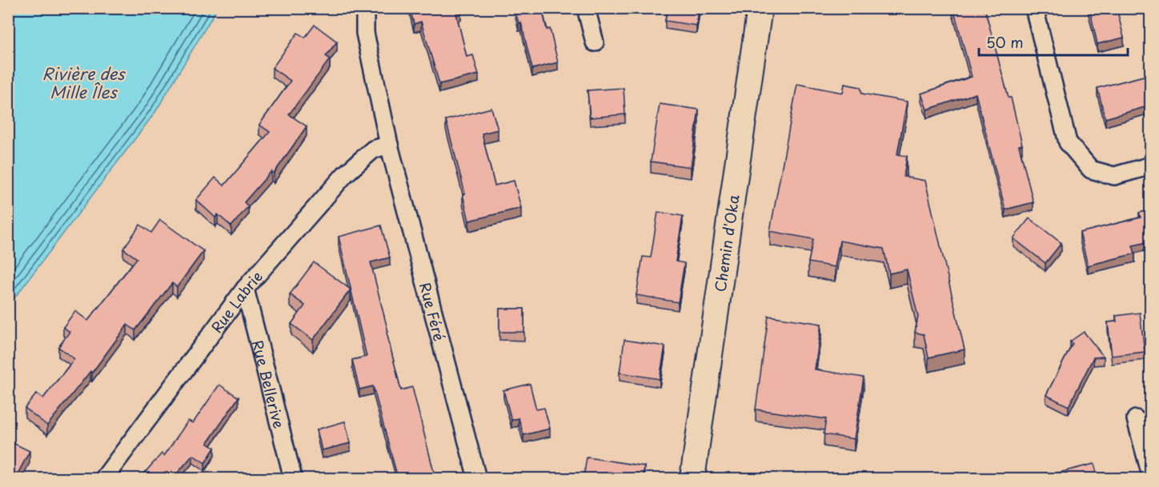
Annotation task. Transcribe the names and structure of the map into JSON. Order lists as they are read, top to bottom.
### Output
{
  "streets": {
    "main road": ["Chemin d'Oka"],
    "street": ["Rue Labrie", "Rue Féré", "Rue Bellerive"]
  },
  "crossings": [
    ["Rue Labrie", "Rue Féré"],
    ["Rue Labrie", "Rue Bellerive"]
  ],
  "water": ["Rivière des Mille Îles"],
  "scale_bar": "50 m"
}
